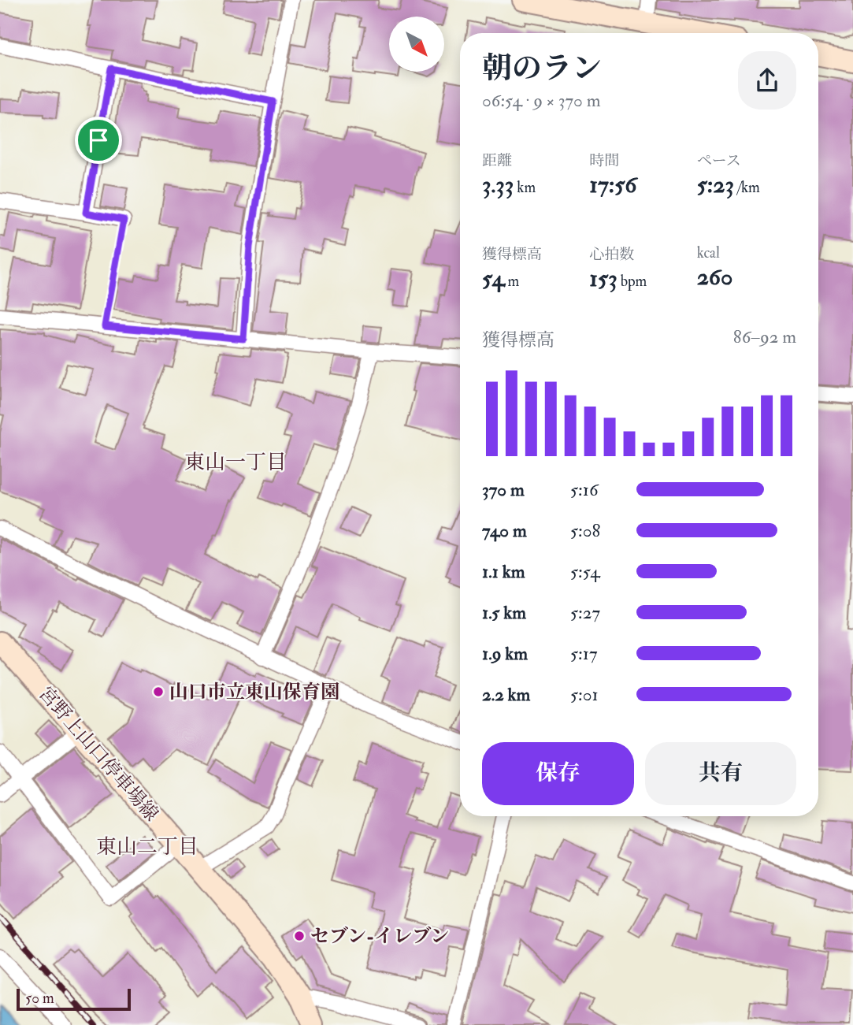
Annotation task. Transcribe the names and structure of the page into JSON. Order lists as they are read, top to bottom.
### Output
{
  "streets": {
    "main road": ["宮野上山口停車場線"]
  },
  "districts": ["東山一丁目", "東山二丁目"],
  "places": ["山口市立東山保育園", "セブン-イレブン"],
  "scale_bar": "50 m",
  "north": "bottom right",
  "page": {
    "heading": ["朝のラン", "06:54 · 9 × 370 m"],
    "stats": [
      ["距離", "3.33 km"],
      ["時間", "17:56"],
      ["ペース", "5:23 /km"],
      ["獲得標高", "54 m"],
      ["心拍数", "153 bpm"],
      ["kcal", "260"]
    ],
    "chart": ["獲得標高", "86–92 m"],
    "list": [
      {
        "name": "370 m",
        "note": "5:16"
      },
      {
        "name": "740 m",
        "note": "5:08"
      },
      {
        "name": "1.1 km",
        "note": "5:54"
      },
      {
        "name": "1.5 km",
        "note": "5:27"
      },
      {
        "name": "1.9 km",
        "note": "5:17"
      },
      {
        "name": "2.2 km",
        "note": "5:01"
      }
    ],
    "buttons": ["保存", "共有"],
    "scale": "50 m"
  }
}
